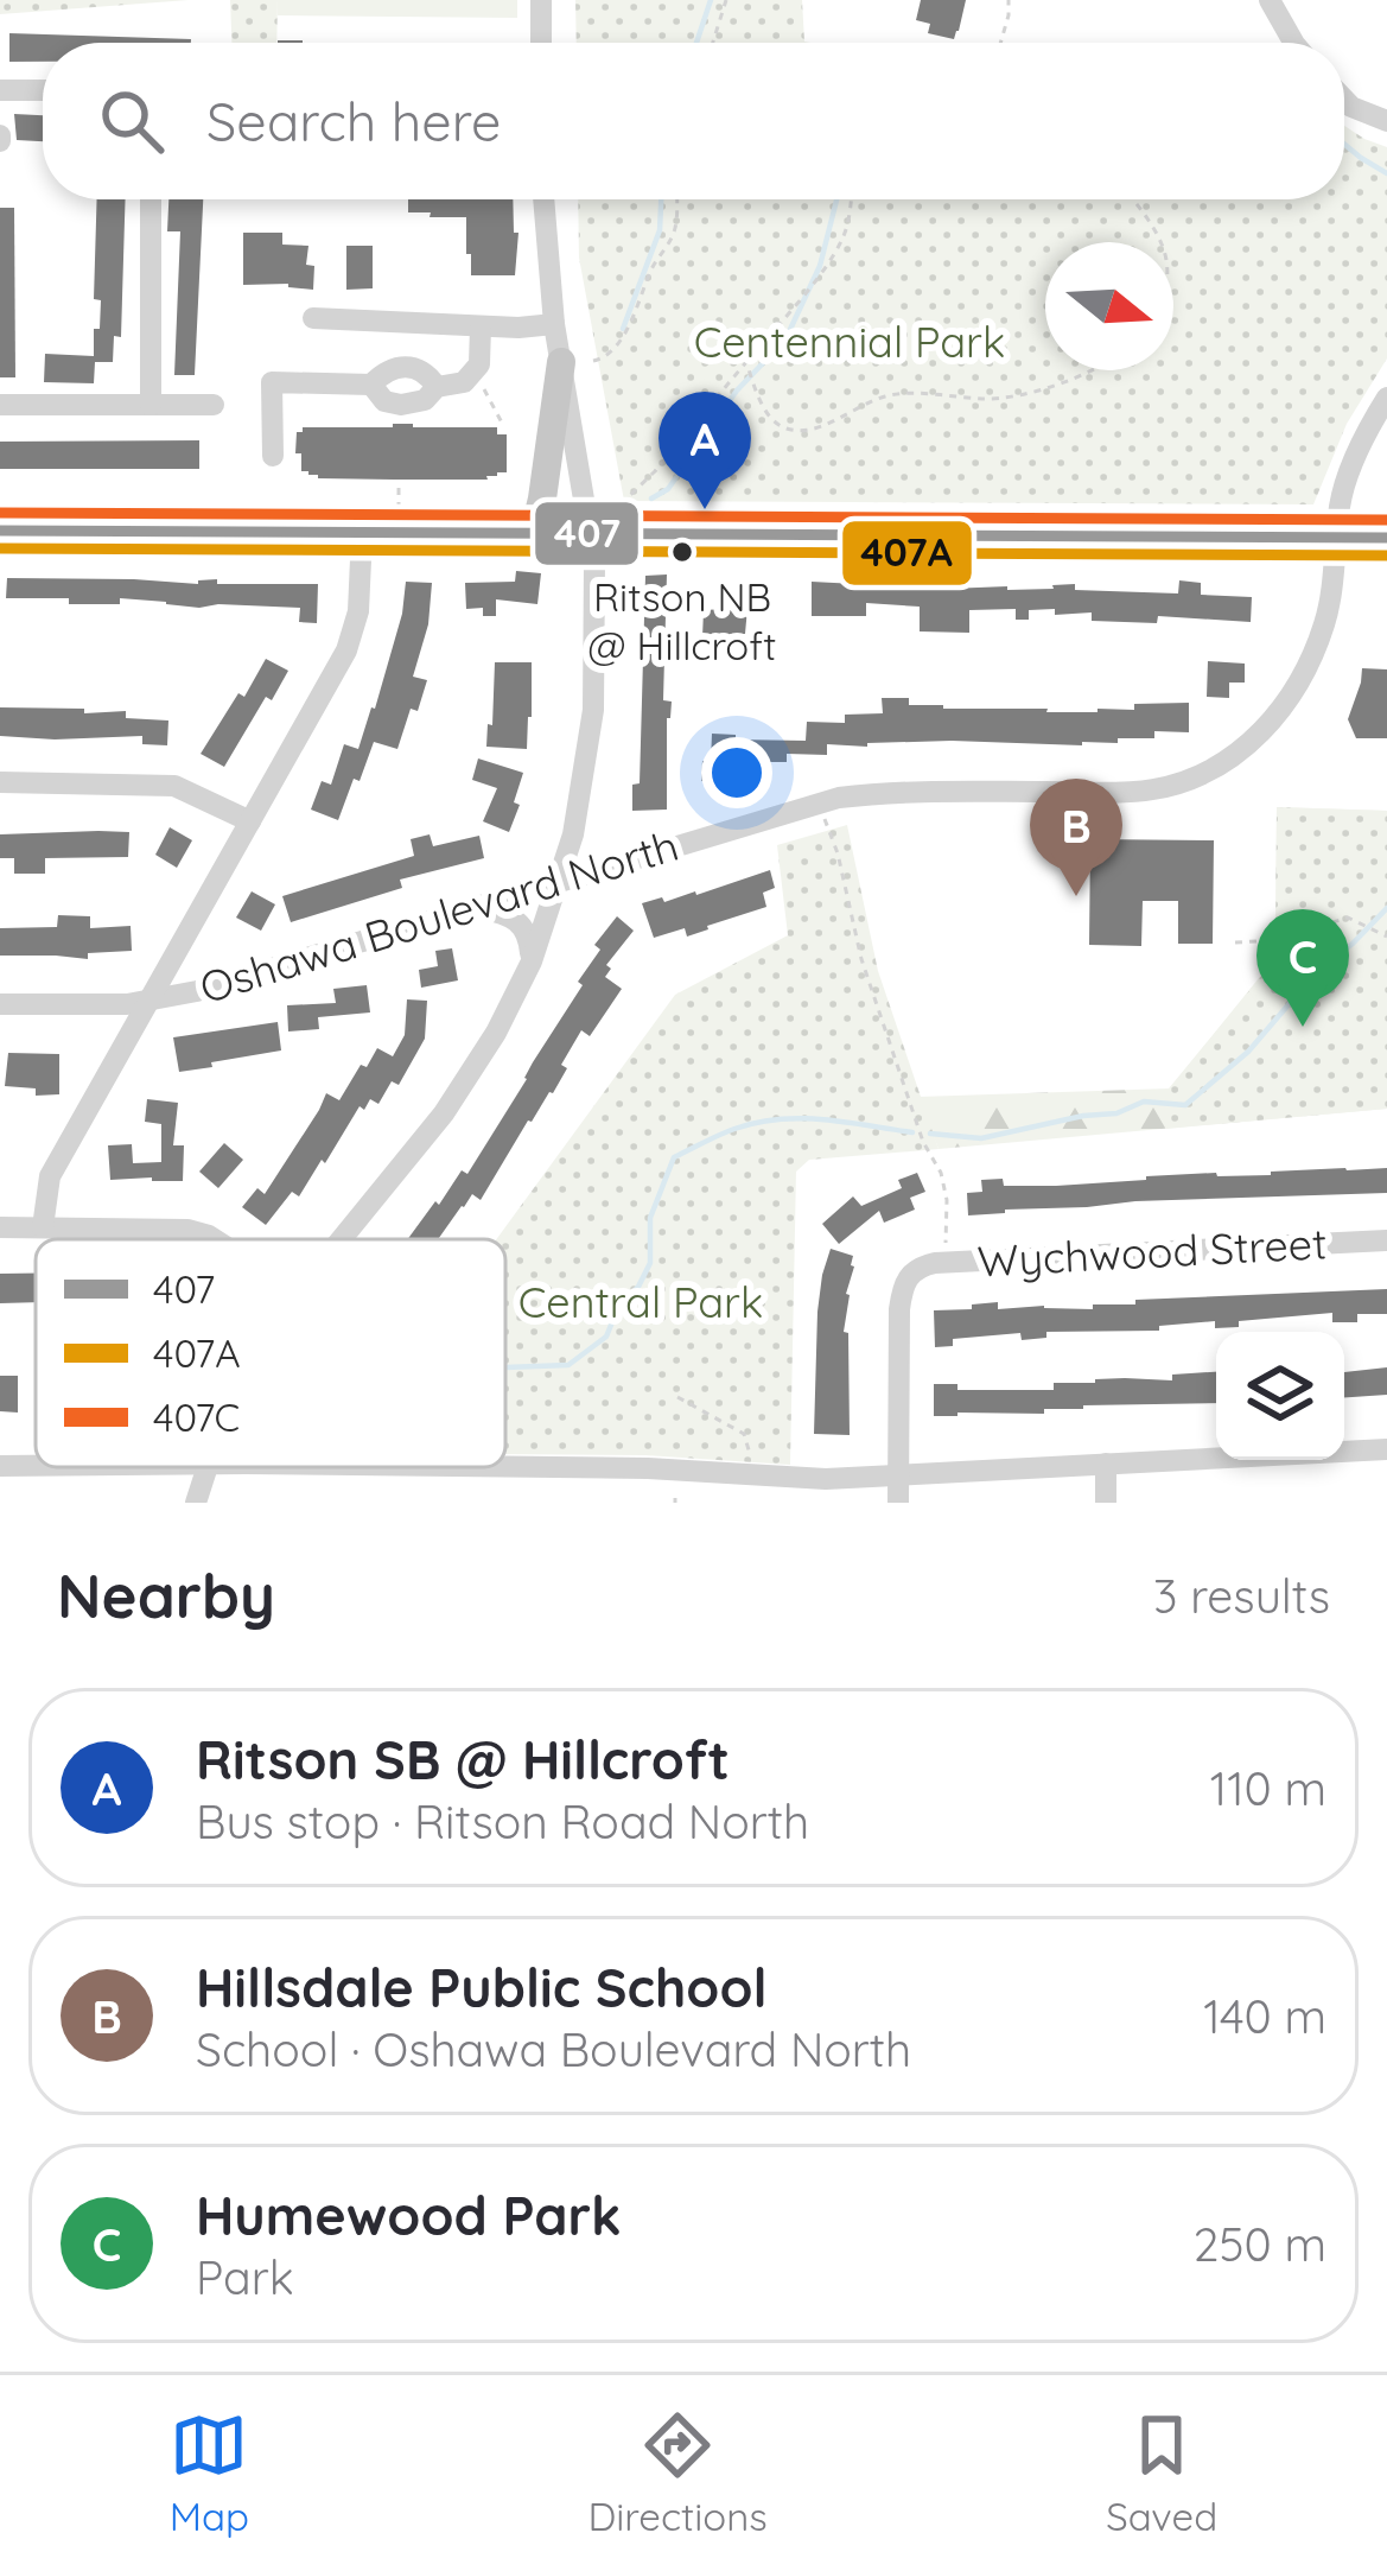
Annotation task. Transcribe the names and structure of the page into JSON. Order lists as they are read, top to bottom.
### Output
{
  "streets": {
    "street": ["Oshawa Boulevard North", "Wychwood Street"]
  },
  "parks": ["Centennial Park", "Central Park"],
  "places": ["Ritson NB @ Hillcroft"],
  "lines": ["transit line 407C", "transit line 407", "transit line 407A"],
  "legend": ["407", "407A", "407C"],
  "north": "right",
  "page": {
    "search": "Search here",
    "pins": ["A", "B", "C"],
    "heading": ["Nearby", "3 results"],
    "list": [
      {
        "mark": "A",
        "name": "Ritson SB @ Hillcroft",
        "note": "Bus stop · Ritson Road North",
        "value": "110 m"
      },
      {
        "mark": "B",
        "name": "Hillsdale Public School",
        "note": "School · Oshawa Boulevard North",
        "value": "140 m"
      },
      {
        "mark": "C",
        "name": "Humewood Park",
        "note": "Park",
        "value": "250 m"
      }
    ],
    "nav": ["Map", "Directions", "Saved"]
  }
}
